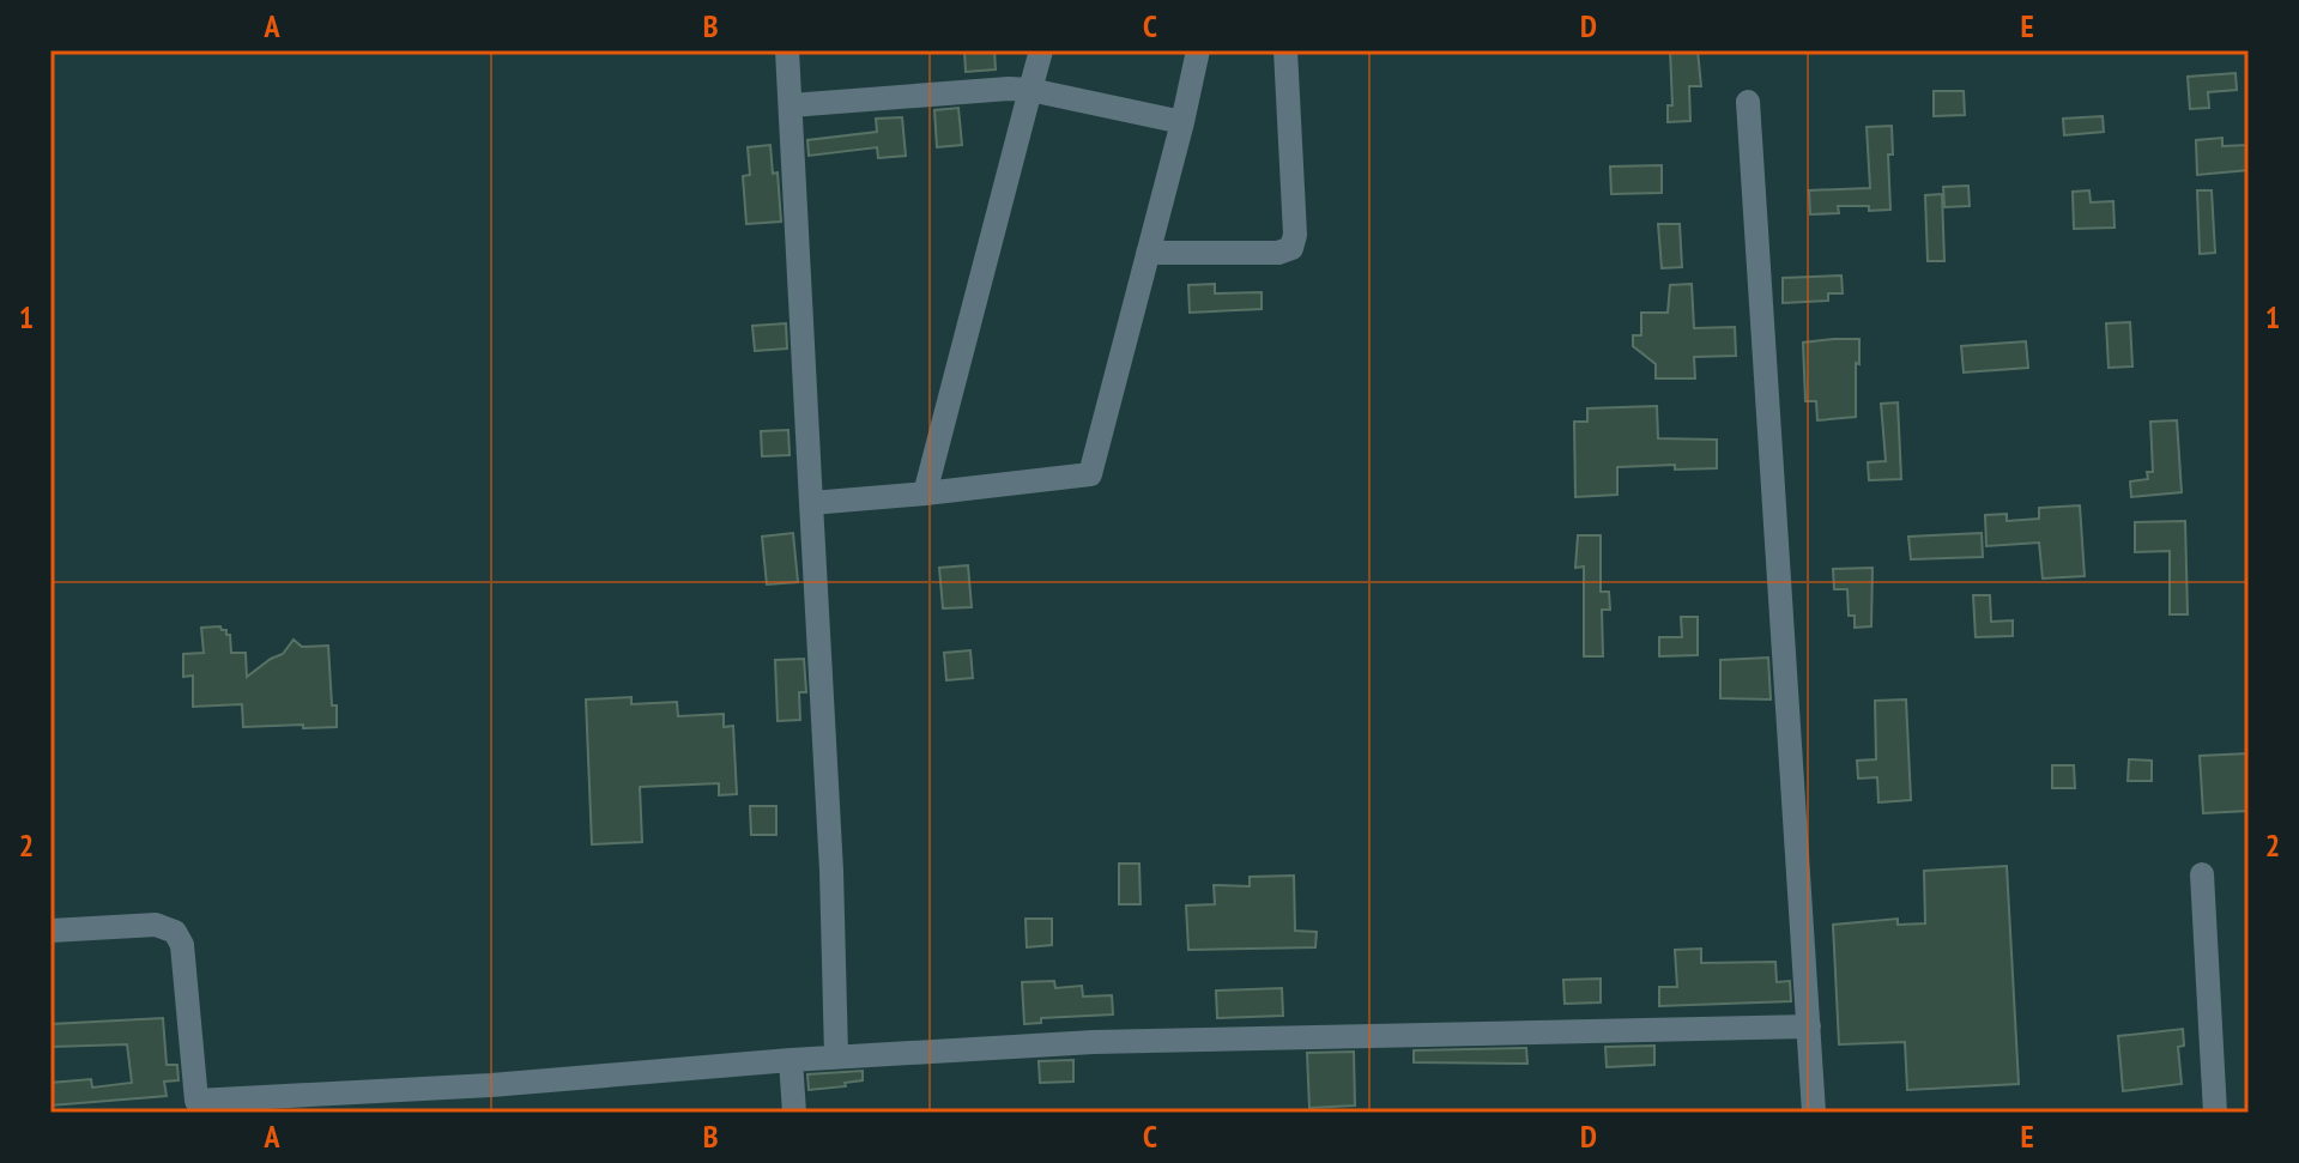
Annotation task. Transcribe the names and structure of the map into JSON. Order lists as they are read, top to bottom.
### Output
{
  "grid": {
    "columns": [
      "A",
      "B",
      "C",
      "D",
      "E"
    ],
    "rows": ["1", "2"]
  }
}
